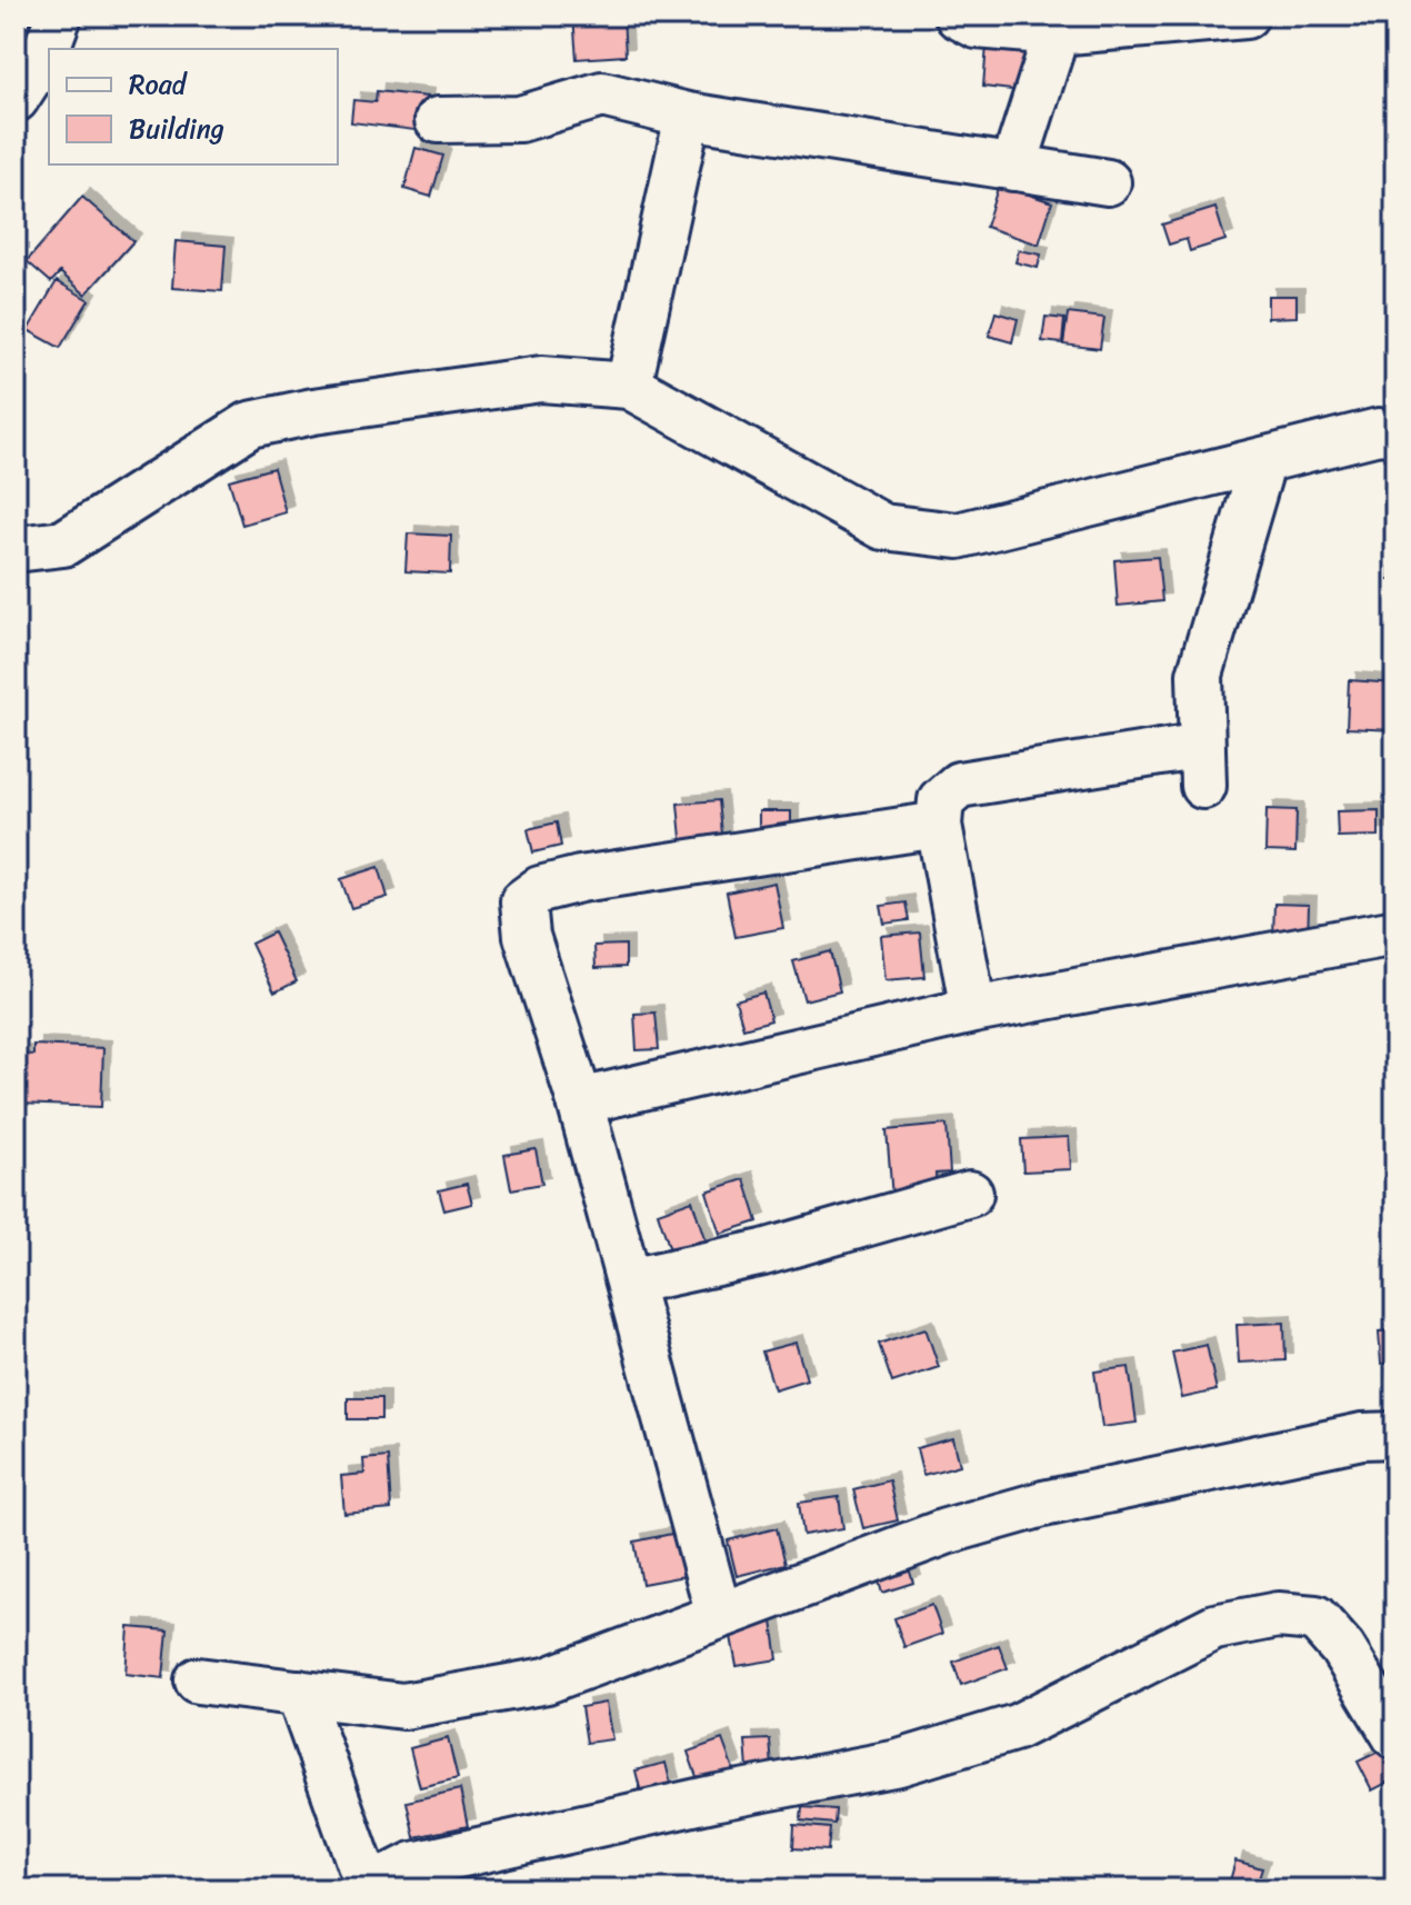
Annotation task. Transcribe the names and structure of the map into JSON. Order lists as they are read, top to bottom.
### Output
{
  "legend": ["Road", "Building"]
}
